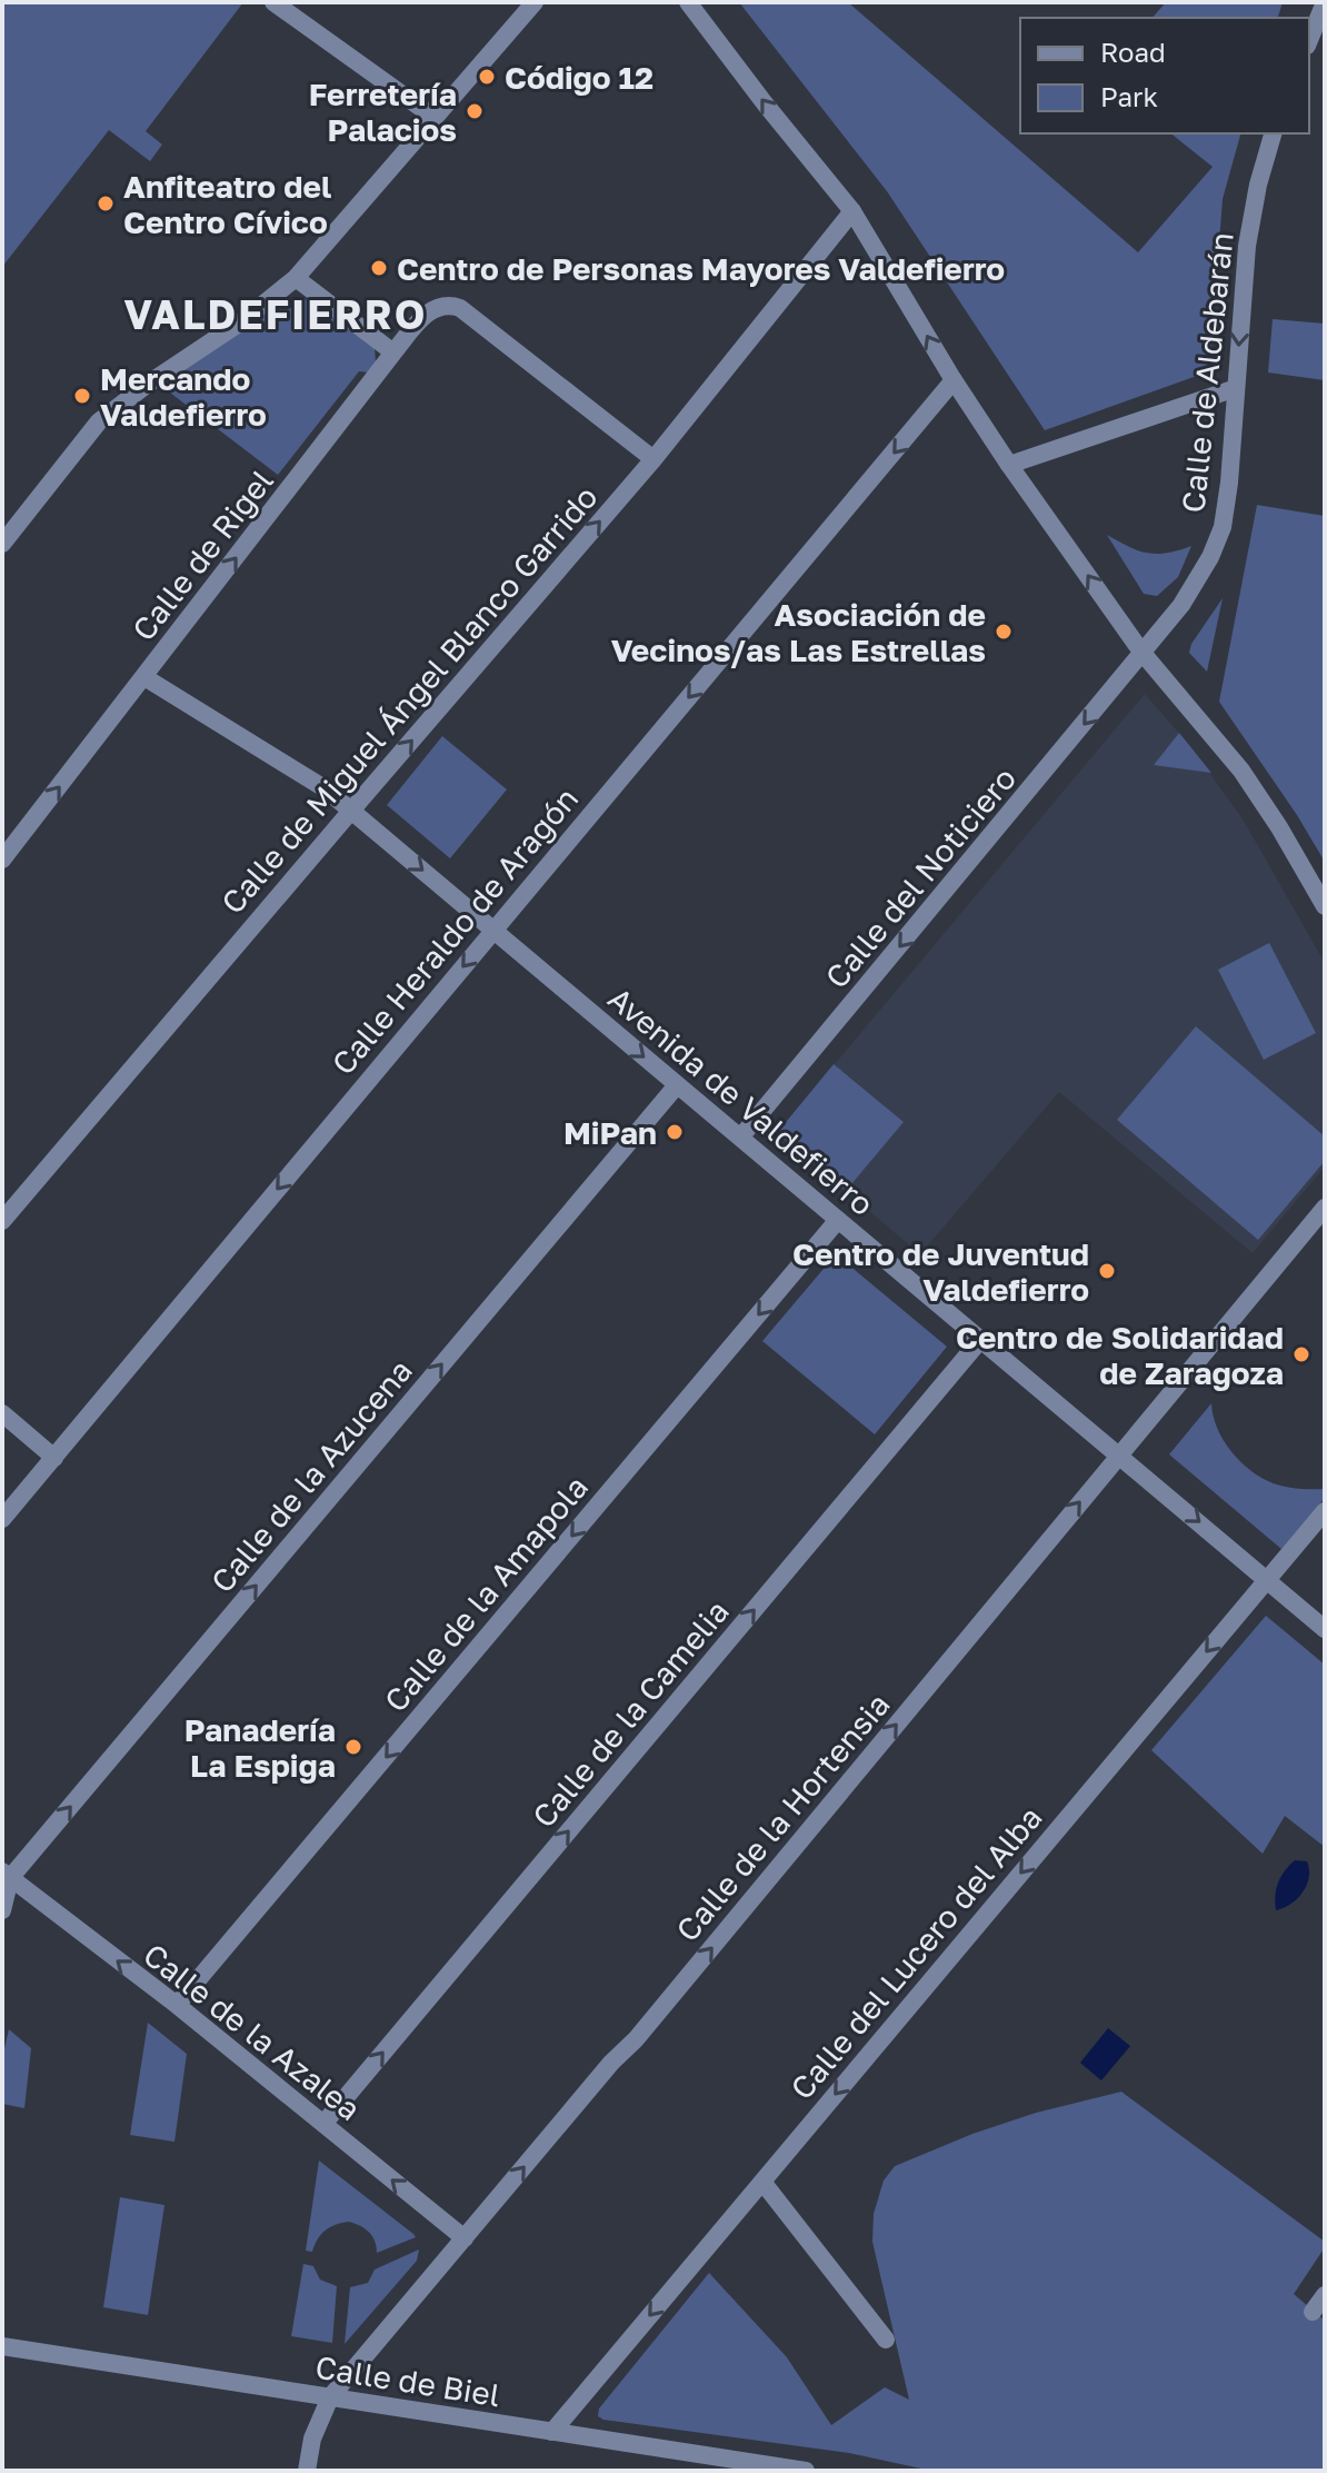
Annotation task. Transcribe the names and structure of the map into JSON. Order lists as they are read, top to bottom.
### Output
{
  "streets": {
    "street": [
      "Calle de Aldebarán",
      "Calle de Rigel",
      "Calle de Miguel Ángel Blanco Garrido",
      "Calle del Noticiero",
      "Calle Heraldo de Aragón",
      "Avenida de Valdefierro",
      "Calle de la Azucena",
      "Calle de la Amapola",
      "Calle de la Camelia",
      "Calle de la Hortensia",
      "Calle del Lucero del Alba",
      "Calle de la Azalea",
      "Calle de Biel"
    ]
  },
  "crossings": [
    ["Calle de Aldebarán", "Calle del Noticiero"],
    ["Calle de Rigel", "Calle de Miguel Ángel Blanco Garrido"],
    ["Calle de Rigel", "Avenida de Valdefierro"],
    ["Calle de Miguel Ángel Blanco Garrido", "Avenida de Valdefierro"],
    ["Calle del Noticiero", "Avenida de Valdefierro"],
    ["Calle Heraldo de Aragón", "Avenida de Valdefierro"],
    ["Avenida de Valdefierro", "Calle de la Azucena"],
    ["Avenida de Valdefierro", "Calle de la Amapola"],
    ["Avenida de Valdefierro", "Calle de la Camelia"],
    ["Avenida de Valdefierro", "Calle de la Hortensia"],
    ["Avenida de Valdefierro", "Calle del Lucero del Alba"],
    ["Calle de la Azucena", "Calle de la Azalea"],
    ["Calle de la Amapola", "Calle de la Azalea"],
    ["Calle de la Camelia", "Calle de la Azalea"],
    ["Calle de la Hortensia", "Calle de la Azalea"],
    ["Calle de la Hortensia", "Calle de Biel"],
    ["Calle del Lucero del Alba", "Calle de Biel"]
  ],
  "one_way": [
    "Calle de Aldebarán",
    "Calle de Rigel",
    "Calle de Miguel Ángel Blanco Garrido",
    "Calle del Noticiero",
    "Calle Heraldo de Aragón",
    "Avenida de Valdefierro",
    "Calle de la Azucena",
    "Calle de la Amapola",
    "Calle de la Camelia",
    "Calle de la Hortensia",
    "Calle del Lucero del Alba",
    "Calle de la Azalea"
  ],
  "districts": ["VALDEFIERRO"],
  "places": [
    "Código 12",
    "Ferretería Palacios",
    "Anfiteatro del Centro Cívico",
    "Centro de Personas Mayores Valdefierro",
    "Mercando Valdefierro",
    "Asociación de Vecinos/as Las Estrellas",
    "MiPan",
    "Centro de Juventud Valdefierro",
    "Centro de Solidaridad de Zaragoza",
    "Panadería La Espiga"
  ],
  "legend": ["Road", "Park"]
}
